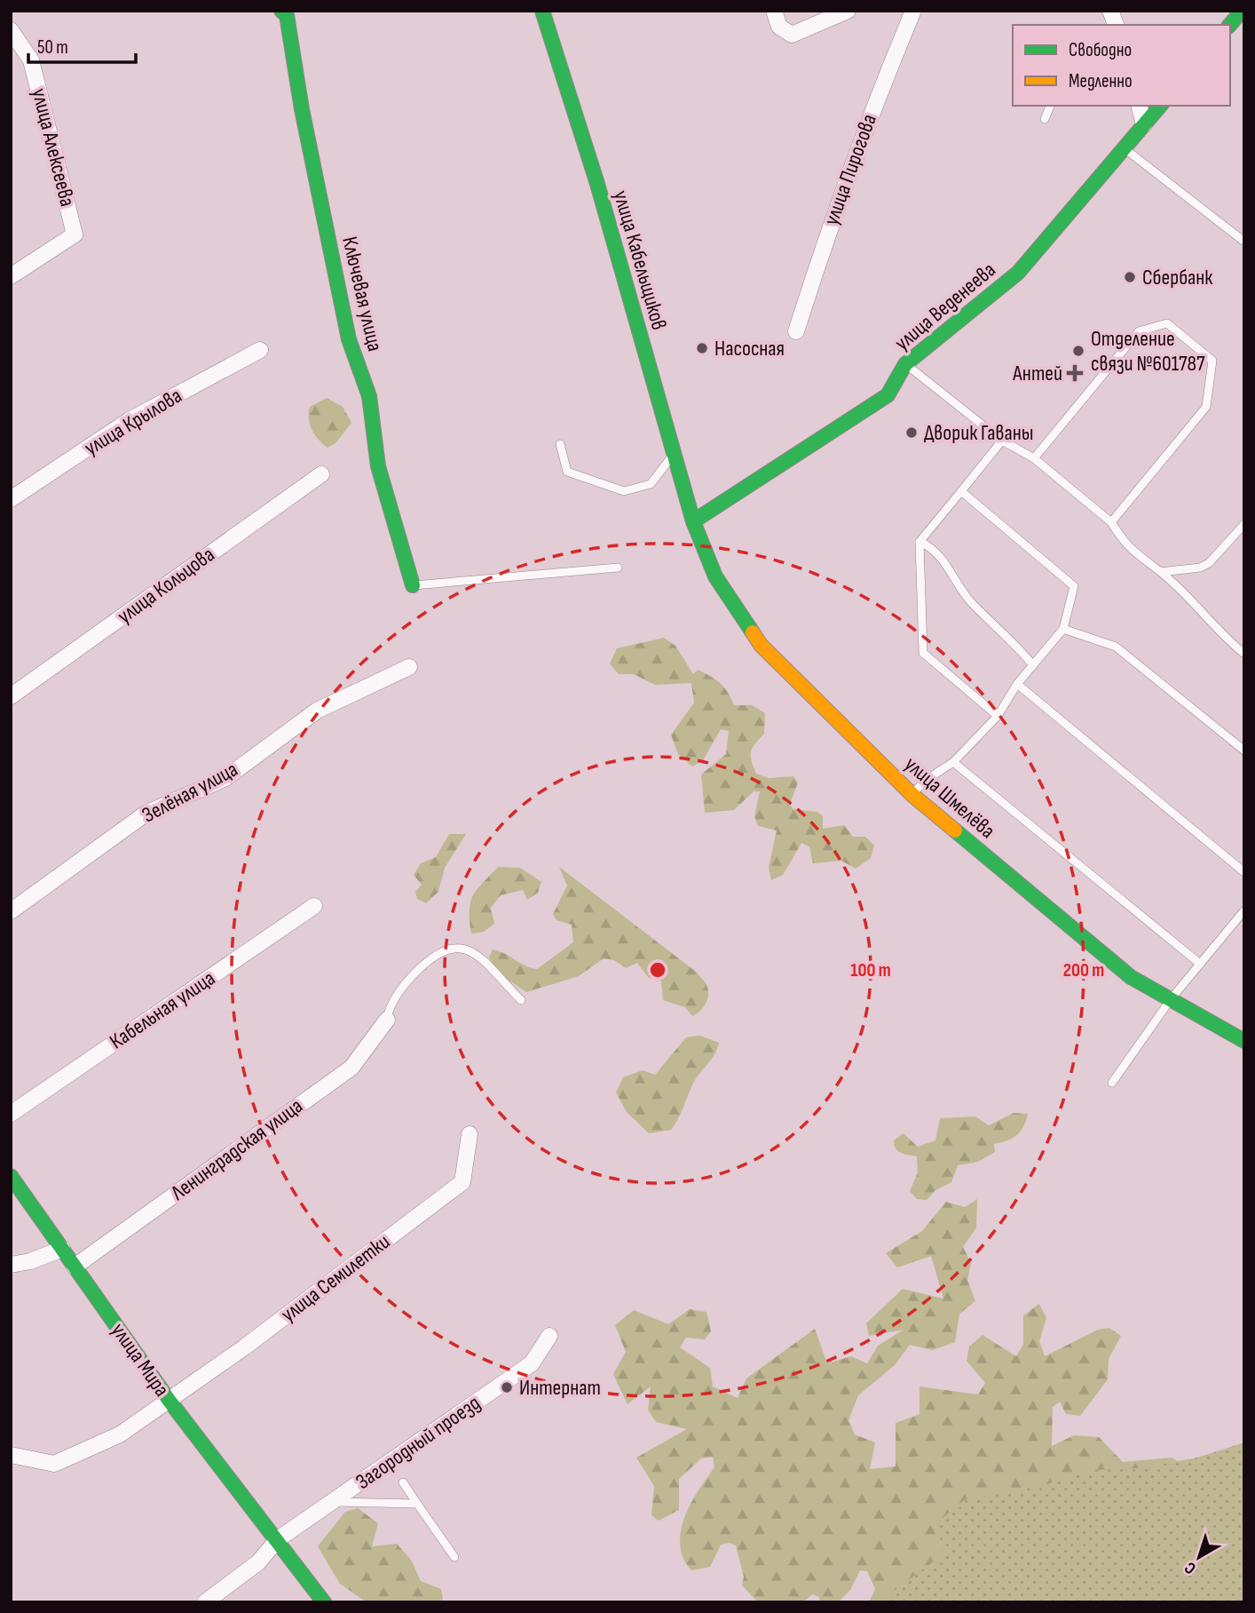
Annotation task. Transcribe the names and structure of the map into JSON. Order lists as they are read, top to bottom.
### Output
{
  "streets": {
    "main road": [
      "улица Кабельщиков",
      "Ключевая улица",
      "улица Веденеева",
      "улица Шмелёва",
      "улица Мира"
    ],
    "street": [
      "улица Алексеева",
      "улица Пирогова",
      "улица Крылова",
      "улица Кольцова",
      "Зелёная улица",
      "Кабельная улица",
      "Ленинградская улица",
      "улица Семилетки",
      "Загородный проезд"
    ]
  },
  "crossings": [
    ["улица Кабельщиков", "улица Веденеева"],
    ["улица Кабельщиков", "улица Шмелёва"],
    ["улица Веденеева", "улица Шмелёва"],
    ["Ленинградская улица", "улица Мира"],
    ["улица Семилетки", "улица Мира"],
    ["улица Мира", "Загородный проезд"]
  ],
  "places": {
    "other": [
      "Сбербанк",
      "Насосная",
      "Отделение связи №601787",
      "Дворик Гаваны",
      "Интернат"
    ],
    "health": ["Антей"]
  },
  "legend": ["Свободно", "Медленно"],
  "scale_bar": "50 m",
  "north": "bottom left",
  "rings": ["100 m", "200 m"]
}
